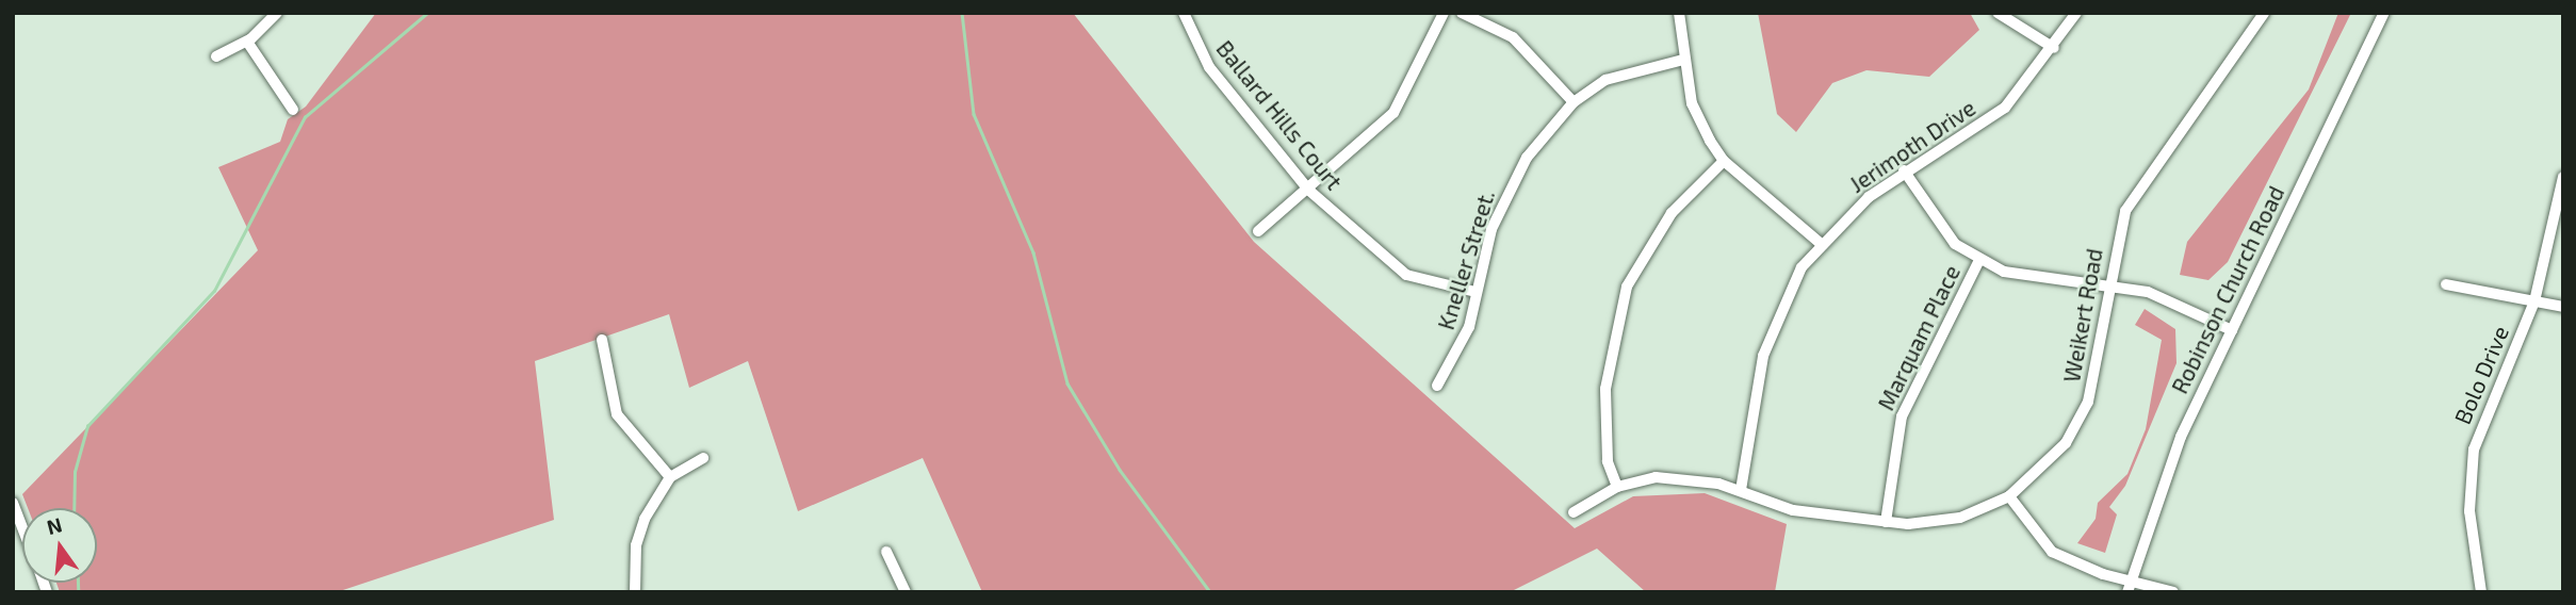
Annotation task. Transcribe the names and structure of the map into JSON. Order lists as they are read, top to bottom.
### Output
{
  "streets": {
    "street": [
      "Ballard Hills Court",
      "Jerimoth Drive",
      "Kneller Street.",
      "Robinson Church Road",
      "Weikert Road",
      "Marquam Place",
      "Bolo Drive"
    ]
  },
  "crossings": [
    ["Ballard Hills Court", "Kneller Street."],
    ["Jerimoth Drive", "Weikert Road"],
    ["Weikert Road", "Marquam Place"]
  ],
  "north": "top"
}
